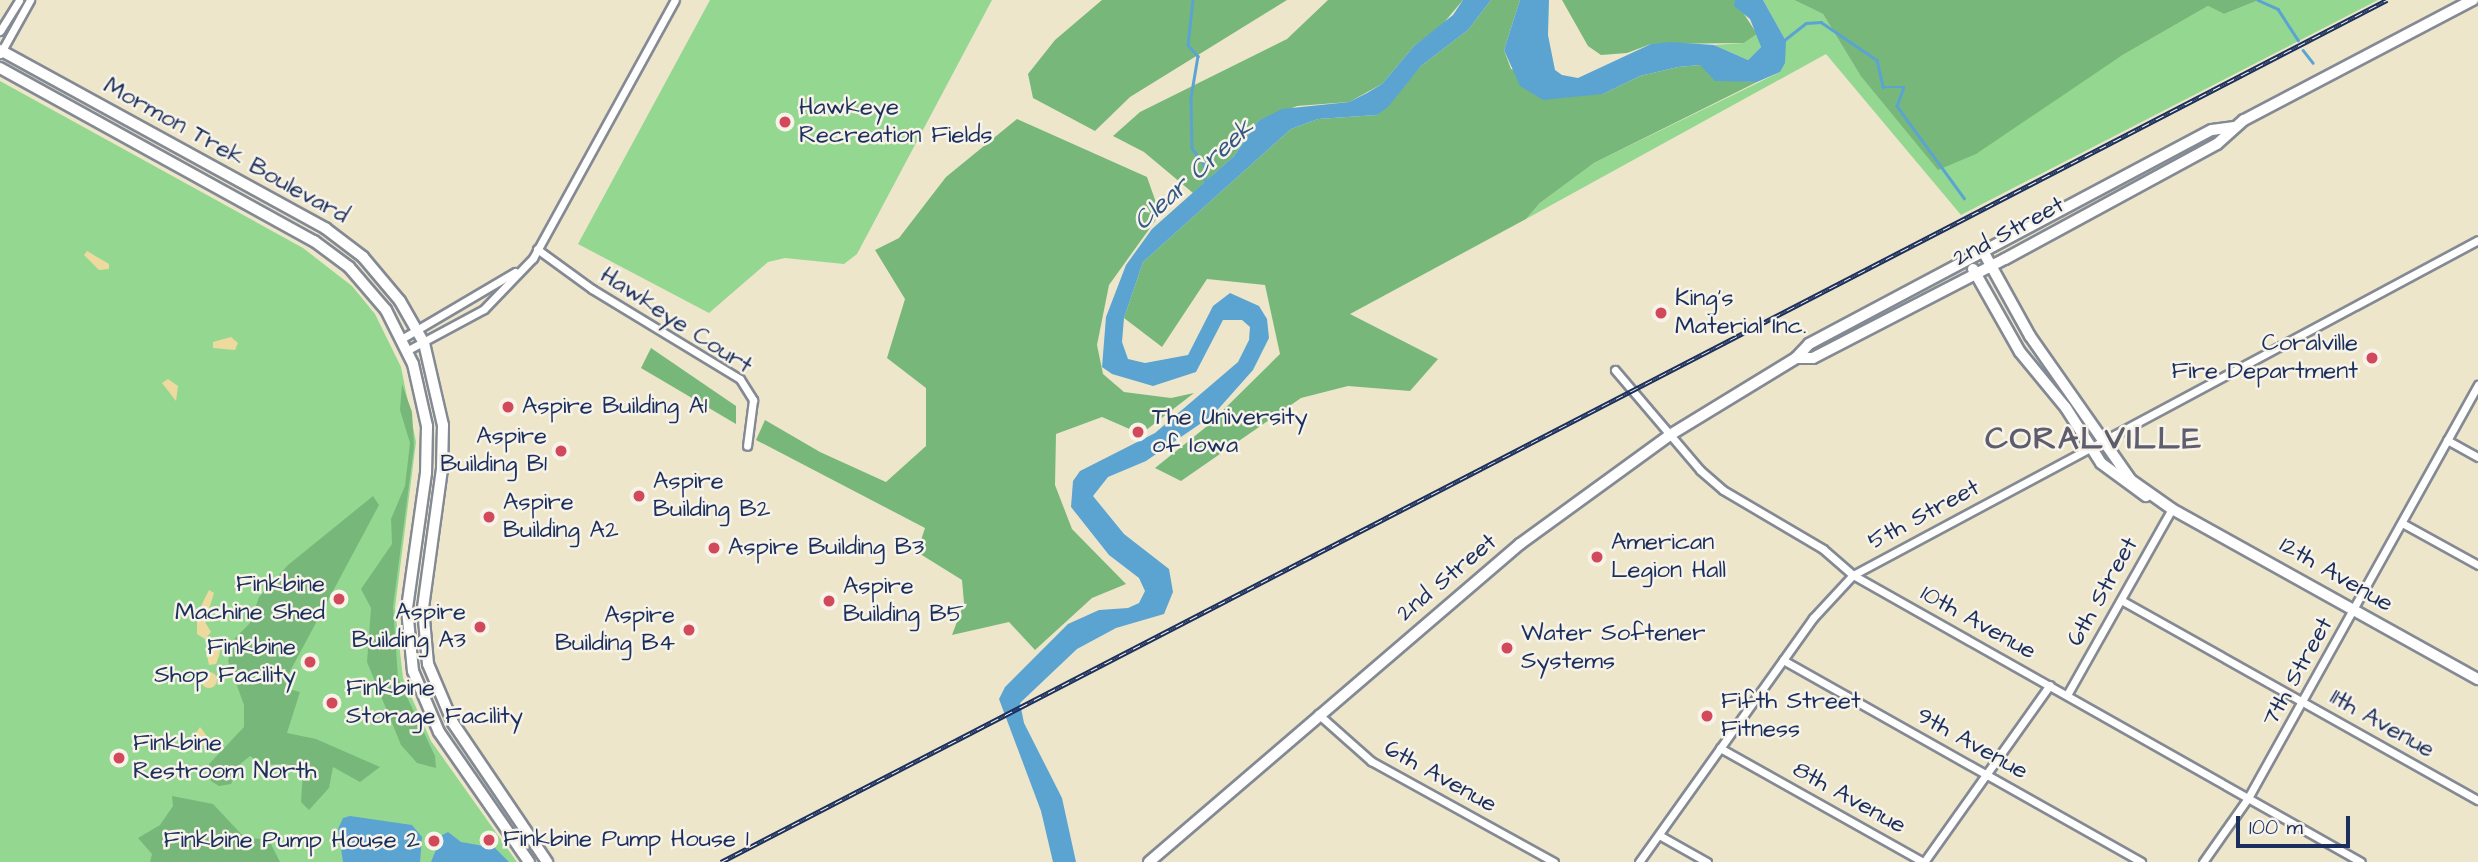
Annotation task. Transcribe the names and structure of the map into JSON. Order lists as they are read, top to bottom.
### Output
{
  "streets": {
    "main road": ["Mormon Trek Boulevard", "2nd Street", "12th Avenue"],
    "street": [
      "Hawkeye Court",
      "5th Street",
      "6th Street",
      "10th Avenue",
      "7th Street",
      "11th Avenue",
      "9th Avenue",
      "6th Avenue",
      "8th Avenue"
    ]
  },
  "crossings": [
    ["2nd Street", "12th Avenue"],
    ["2nd Street", "10th Avenue"],
    ["2nd Street", "6th Avenue"],
    ["5th Street", "12th Avenue"],
    ["5th Street", "10th Avenue"],
    ["5th Street", "9th Avenue"],
    ["5th Street", "8th Avenue"],
    ["12th Avenue", "6th Street"],
    ["12th Avenue", "7th Street"],
    ["6th Street", "10th Avenue"],
    ["6th Street", "11th Avenue"],
    ["10th Avenue", "7th Street"],
    ["7th Street", "11th Avenue"]
  ],
  "districts": ["CORALVILLE"],
  "water": ["Clear Creek"],
  "places": [
    "Hawkeye Recreation Fields",
    "King's Material Inc.",
    "Coralville Fire Department",
    "Aspire Building A1",
    "The University of Iowa",
    "Aspire Building B1",
    "Aspire Building B2",
    "Aspire Building A2",
    "Aspire Building B3",
    "American Legion Hall",
    "Finkbine Machine Shed",
    "Aspire Building B5",
    "Aspire Building A3",
    "Aspire Building B4",
    "Water Softener Systems",
    "Finkbine Shop Facility",
    "Finkbine Storage Facility",
    "Fifth Street Fitness",
    "Finkbine Restroom North",
    "Finkbine Pump House 1",
    "Finkbine Pump House 2"
  ],
  "scale_bar": "100 m"
}
